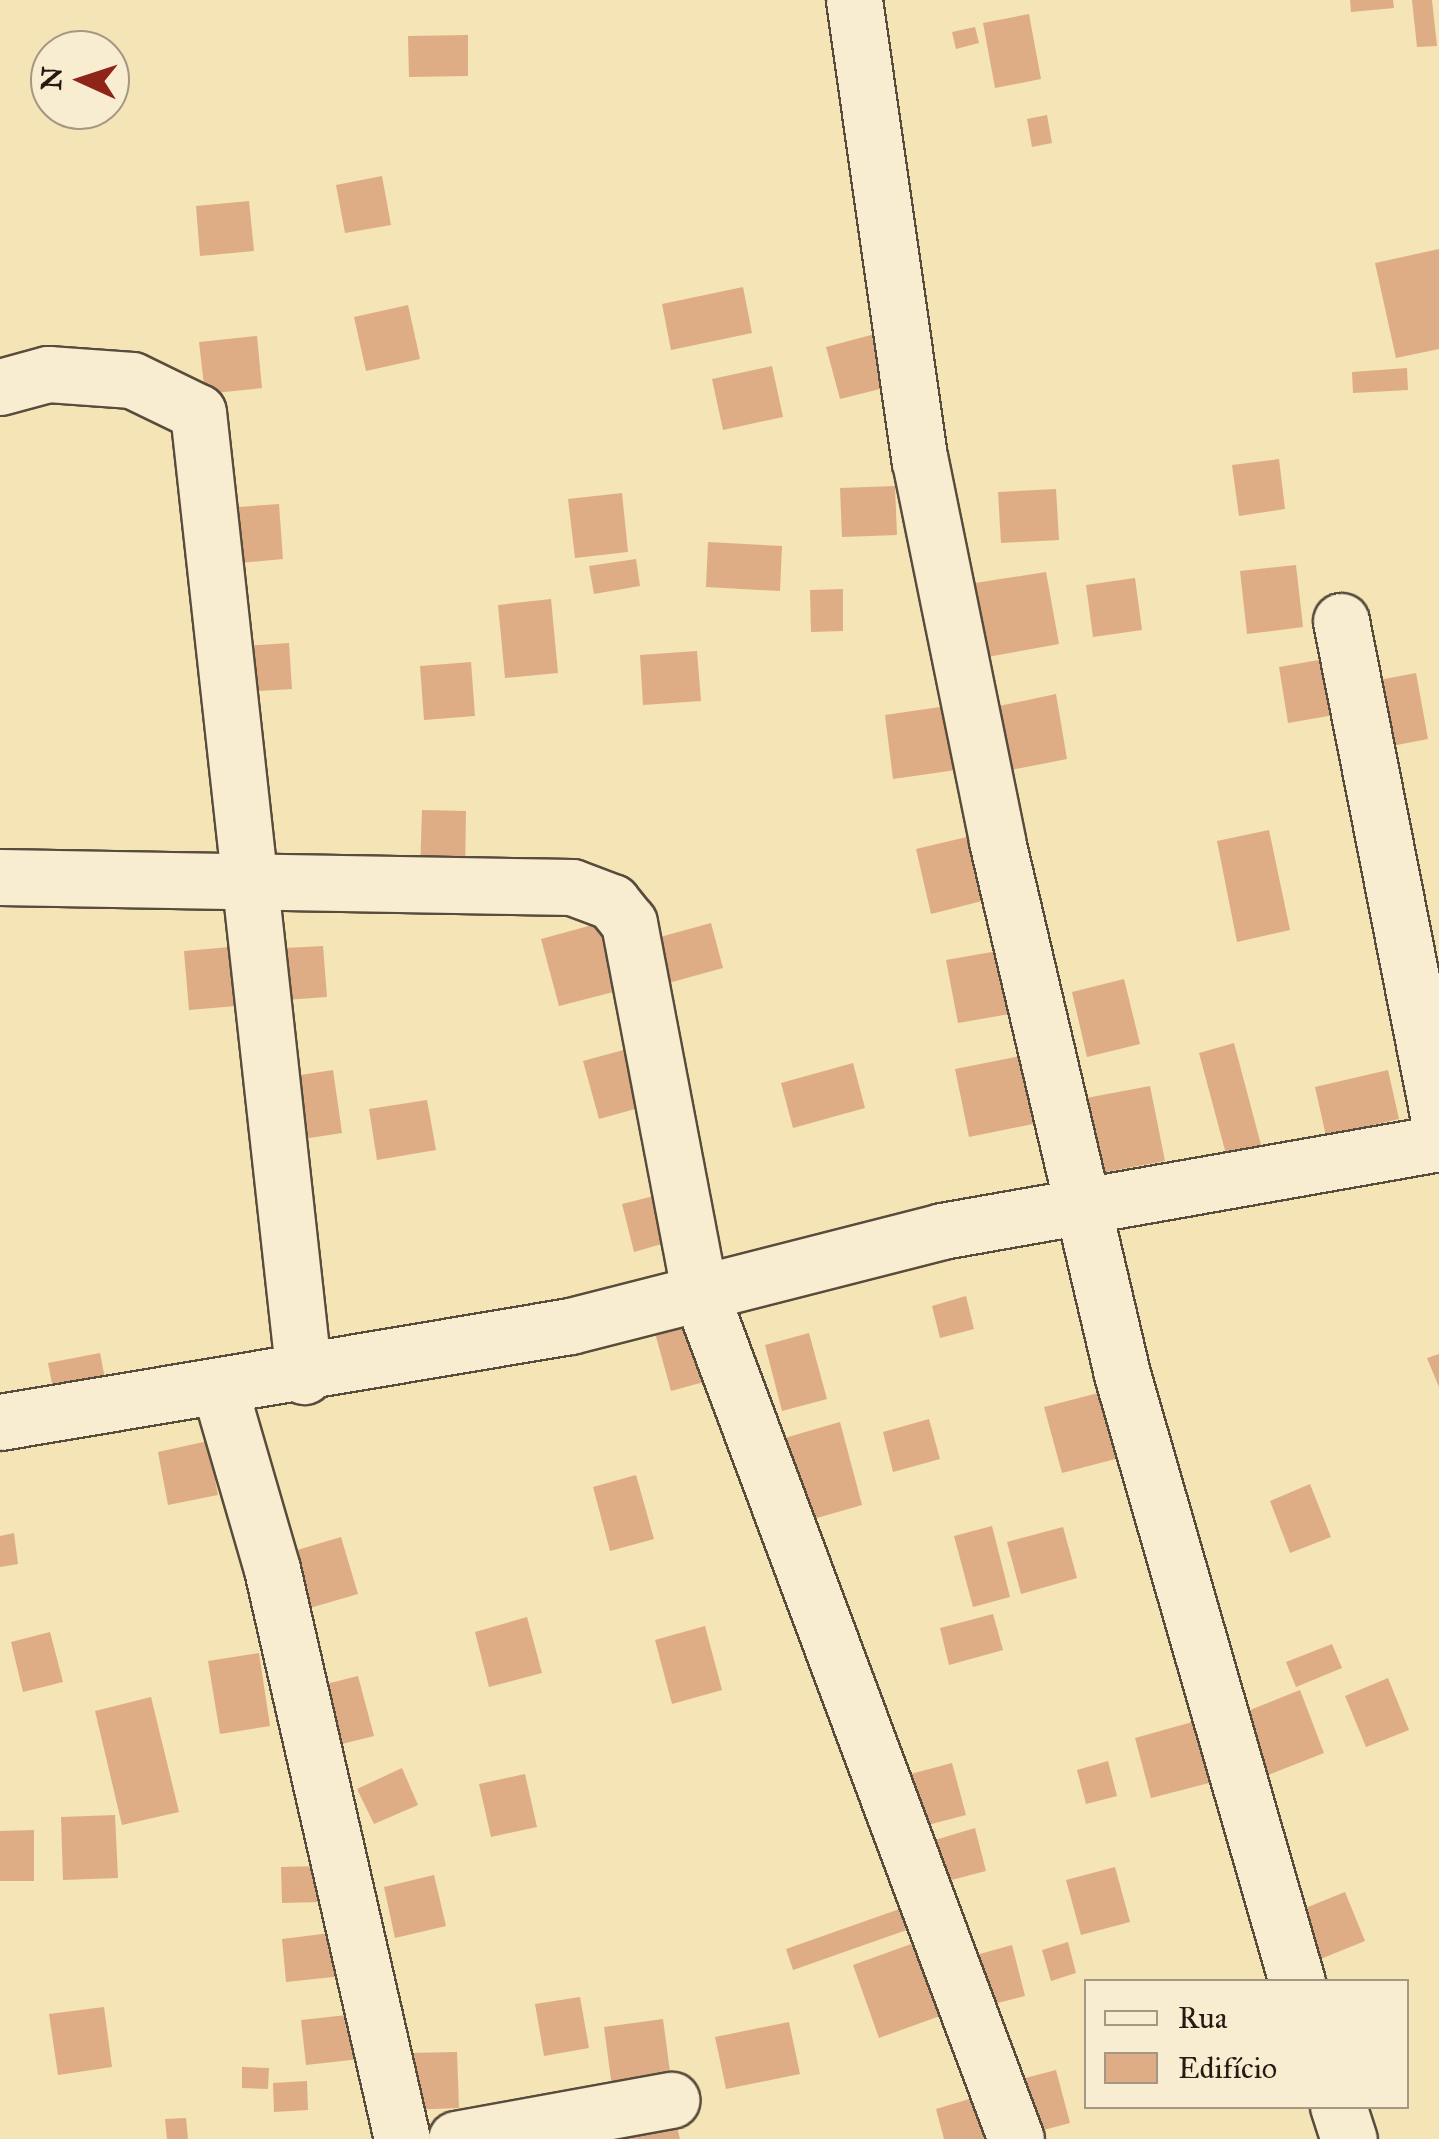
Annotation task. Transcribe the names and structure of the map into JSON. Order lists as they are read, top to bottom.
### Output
{
  "legend": ["Rua", "Edifício"],
  "north": "left"
}
